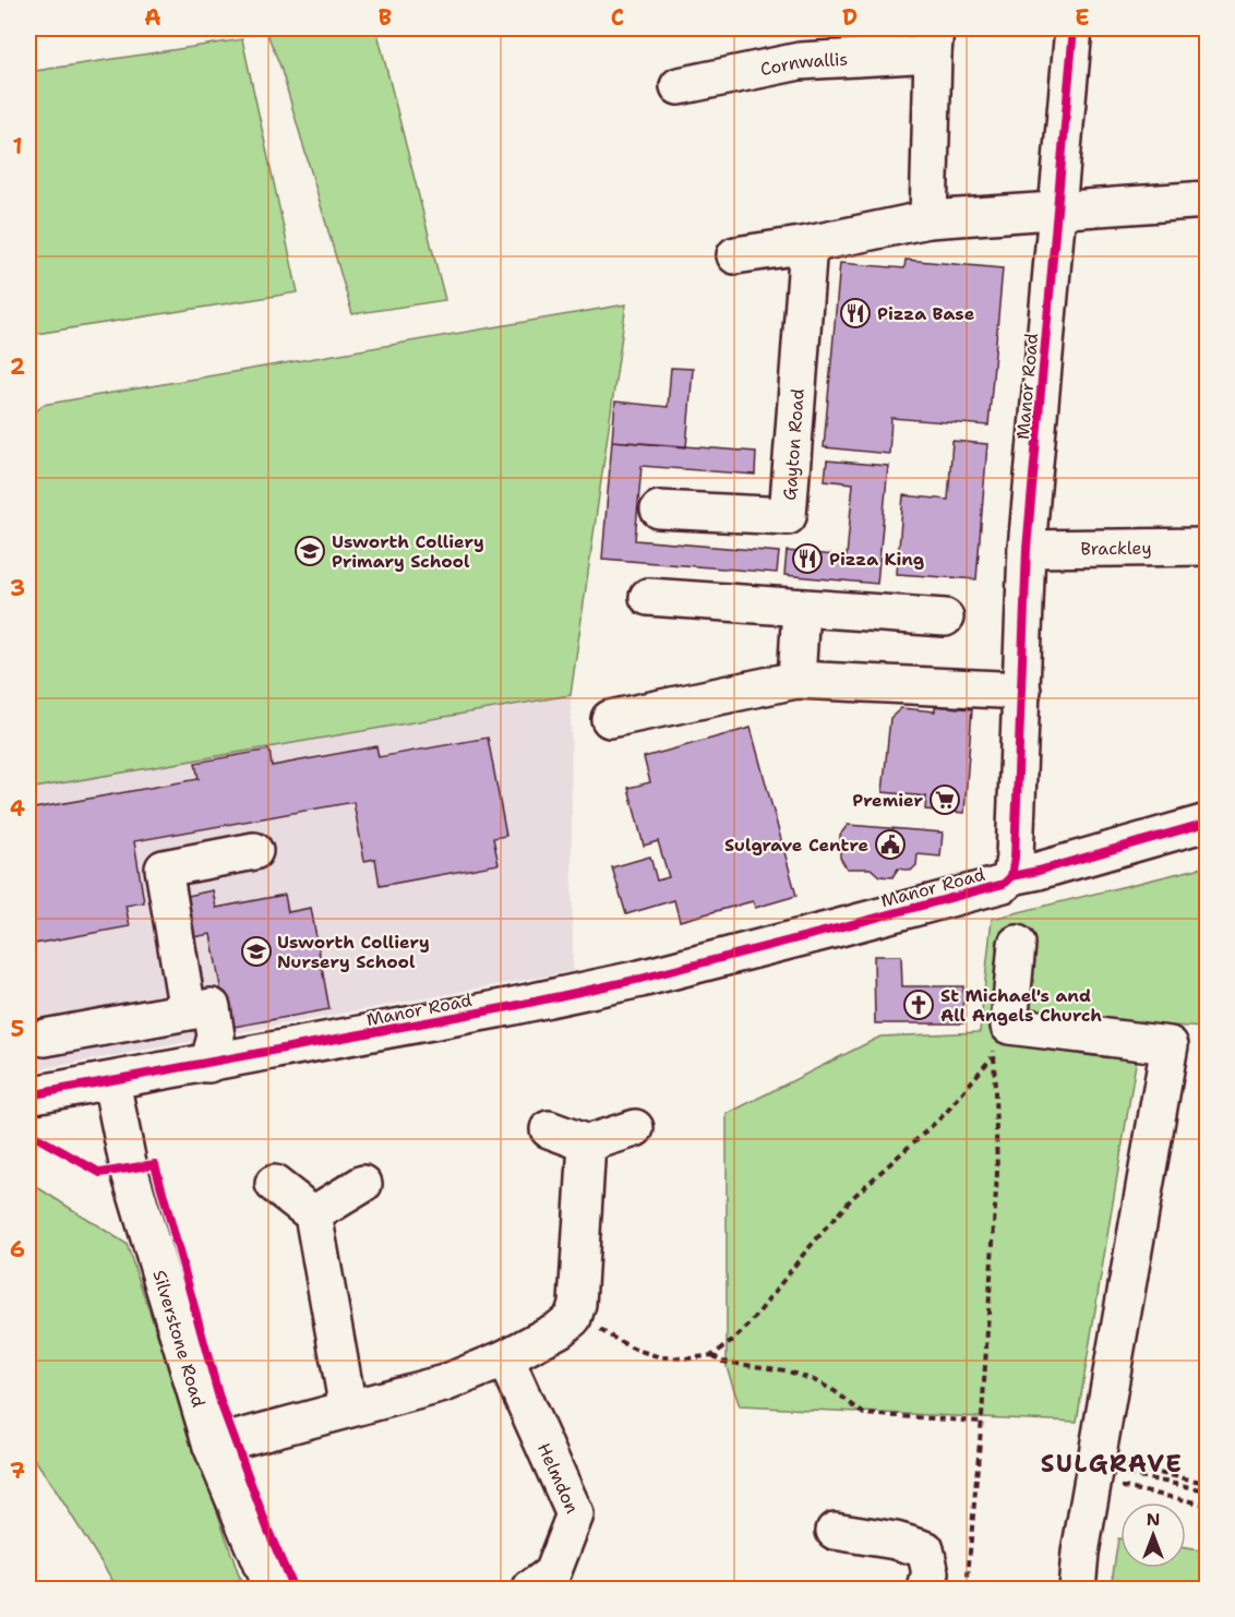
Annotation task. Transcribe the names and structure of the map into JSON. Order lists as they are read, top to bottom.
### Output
{
  "streets": {
    "street": [
      "Cornwallis",
      "Manor Road",
      "Gayton Road",
      "Brackley",
      "Silverstone Road",
      "Helmdon"
    ]
  },
  "crossings": [
    ["Manor Road", "Brackley"],
    ["Manor Road", "Silverstone Road"]
  ],
  "districts": ["SULGRAVE"],
  "places": {
    "restaurant": ["Pizza Base", "Pizza King"],
    "school or university": ["Usworth Colliery Primary School", "Usworth Colliery Nursery School"],
    "supermarket": ["Premier"],
    "public building": ["Sulgrave Centre"],
    "church": ["St Michael's and All Angels Church"]
  },
  "north": "top",
  "grid": {
    "columns": [
      "A",
      "B",
      "C",
      "D",
      "E"
    ],
    "rows": [
      "1",
      "2",
      "3",
      "4",
      "5",
      "6",
      "7"
    ]
  }
}
